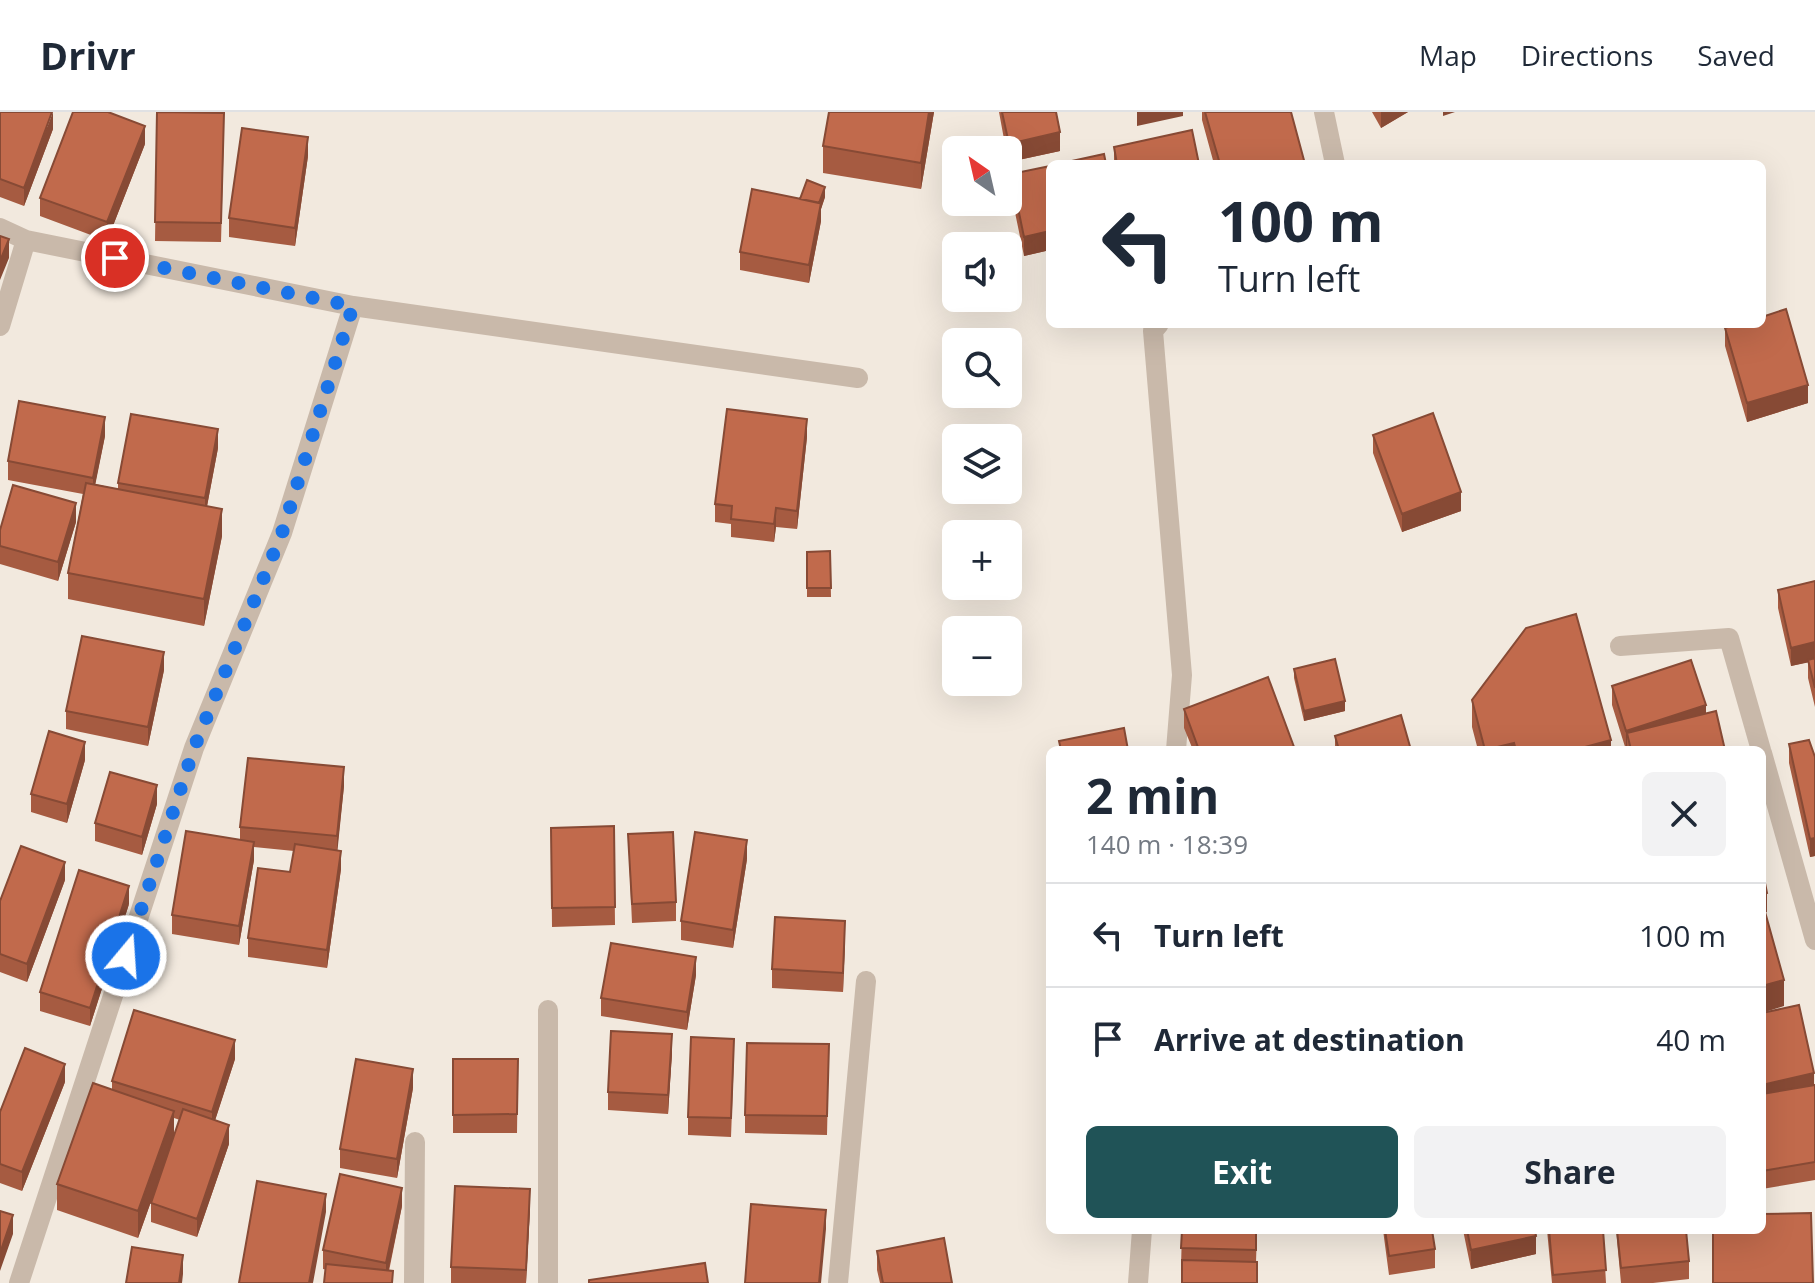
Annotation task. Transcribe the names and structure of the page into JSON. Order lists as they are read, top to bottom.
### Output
{
  "north": "top left",
  "page": {
    "header": "Drivr",
    "nav": ["Map", "Directions", "Saved"],
    "map_buttons": ["+", "−"],
    "turn": ["100 m", "Turn left"],
    "heading": ["2 min", "140 m · 18:39"],
    "list": [
      {
        "name": "Turn left",
        "value": "100 m"
      },
      {
        "name": "Arrive at destination",
        "value": "40 m"
      }
    ],
    "buttons": ["Exit", "Share"]
  }
}
